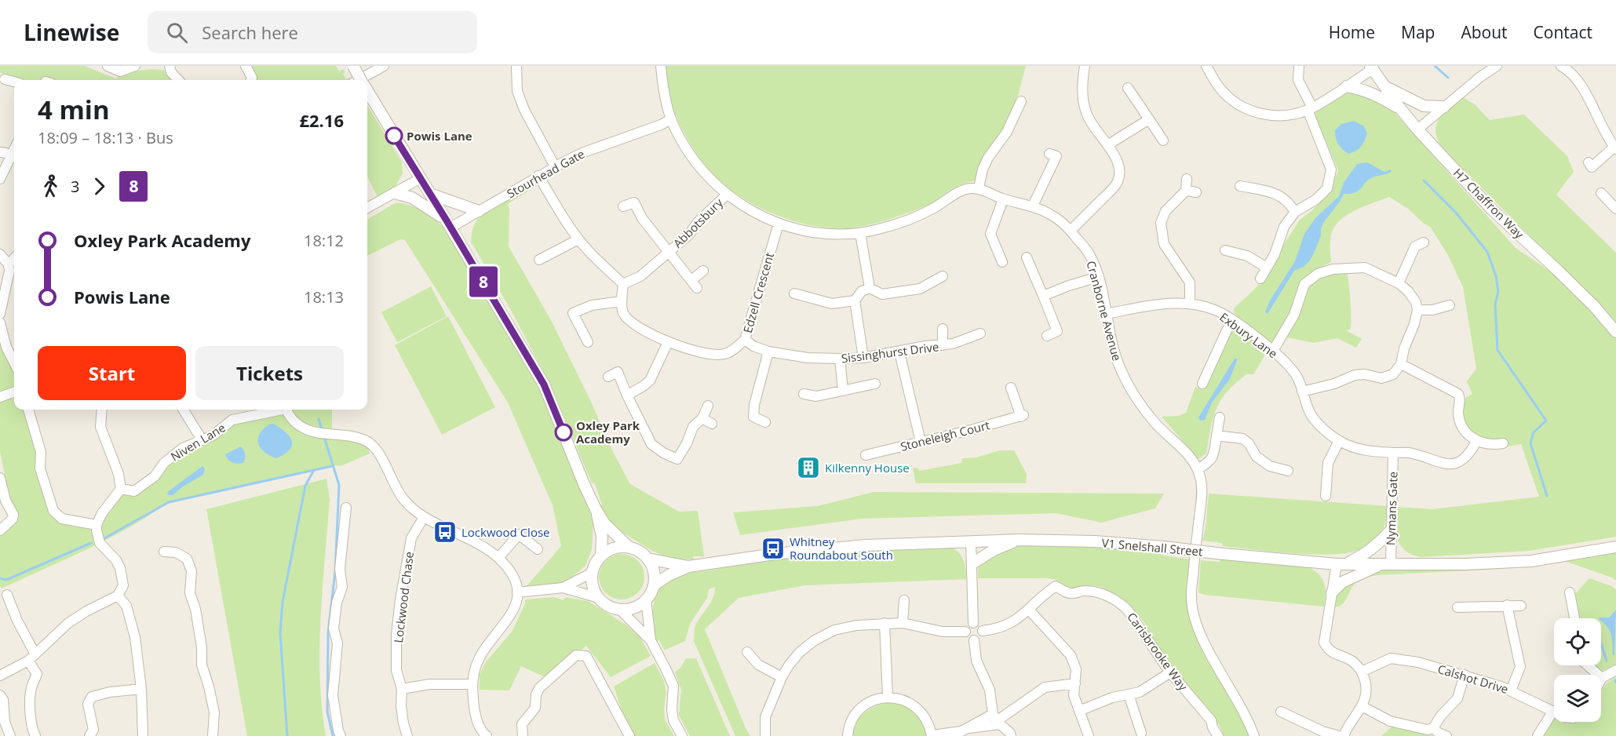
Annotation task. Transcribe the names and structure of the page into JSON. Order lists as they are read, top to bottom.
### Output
{
  "streets": {
    "street": [
      "Stourhead Gate",
      "H7 Chaffron Way",
      "Abbotsbury",
      "Edzell Crescent",
      "Cranborne Avenue",
      "Exbury Lane",
      "Sissinghurst Drive",
      "Stoneleigh Court",
      "Niven Lane",
      "Nymans Gate",
      "V1 Snelshall Street",
      "Lockwood Chase",
      "Carisbrooke Way",
      "Calshot Drive"
    ]
  },
  "crossings": [
    ["Abbotsbury", "Edzell Crescent"],
    ["Edzell Crescent", "Sissinghurst Drive"],
    ["Cranborne Avenue", "Exbury Lane"],
    ["Exbury Lane", "Nymans Gate"],
    ["Nymans Gate", "V1 Snelshall Street"]
  ],
  "places": {
    "other": ["Powis Lane", "Oxley Park Academy"],
    "building": ["Kilkenny House"],
    "bus stop": ["Lockwood Close", "Whitney Roundabout South"]
  },
  "lines": ["bus line 8"],
  "page": {
    "header": "Linewise",
    "search": "Search here",
    "nav": [
      "Home",
      "Map",
      "About",
      "Contact"
    ],
    "on_map": "8",
    "heading": ["4 min", "18:09 – 18:13 · Bus", "£2.16"],
    "legs": ["3", "8"],
    "list": [
      {
        "name": "Oxley Park Academy",
        "value": "18:12"
      },
      {
        "name": "Powis Lane",
        "value": "18:13"
      }
    ],
    "buttons": ["Start", "Tickets"]
  }
}
